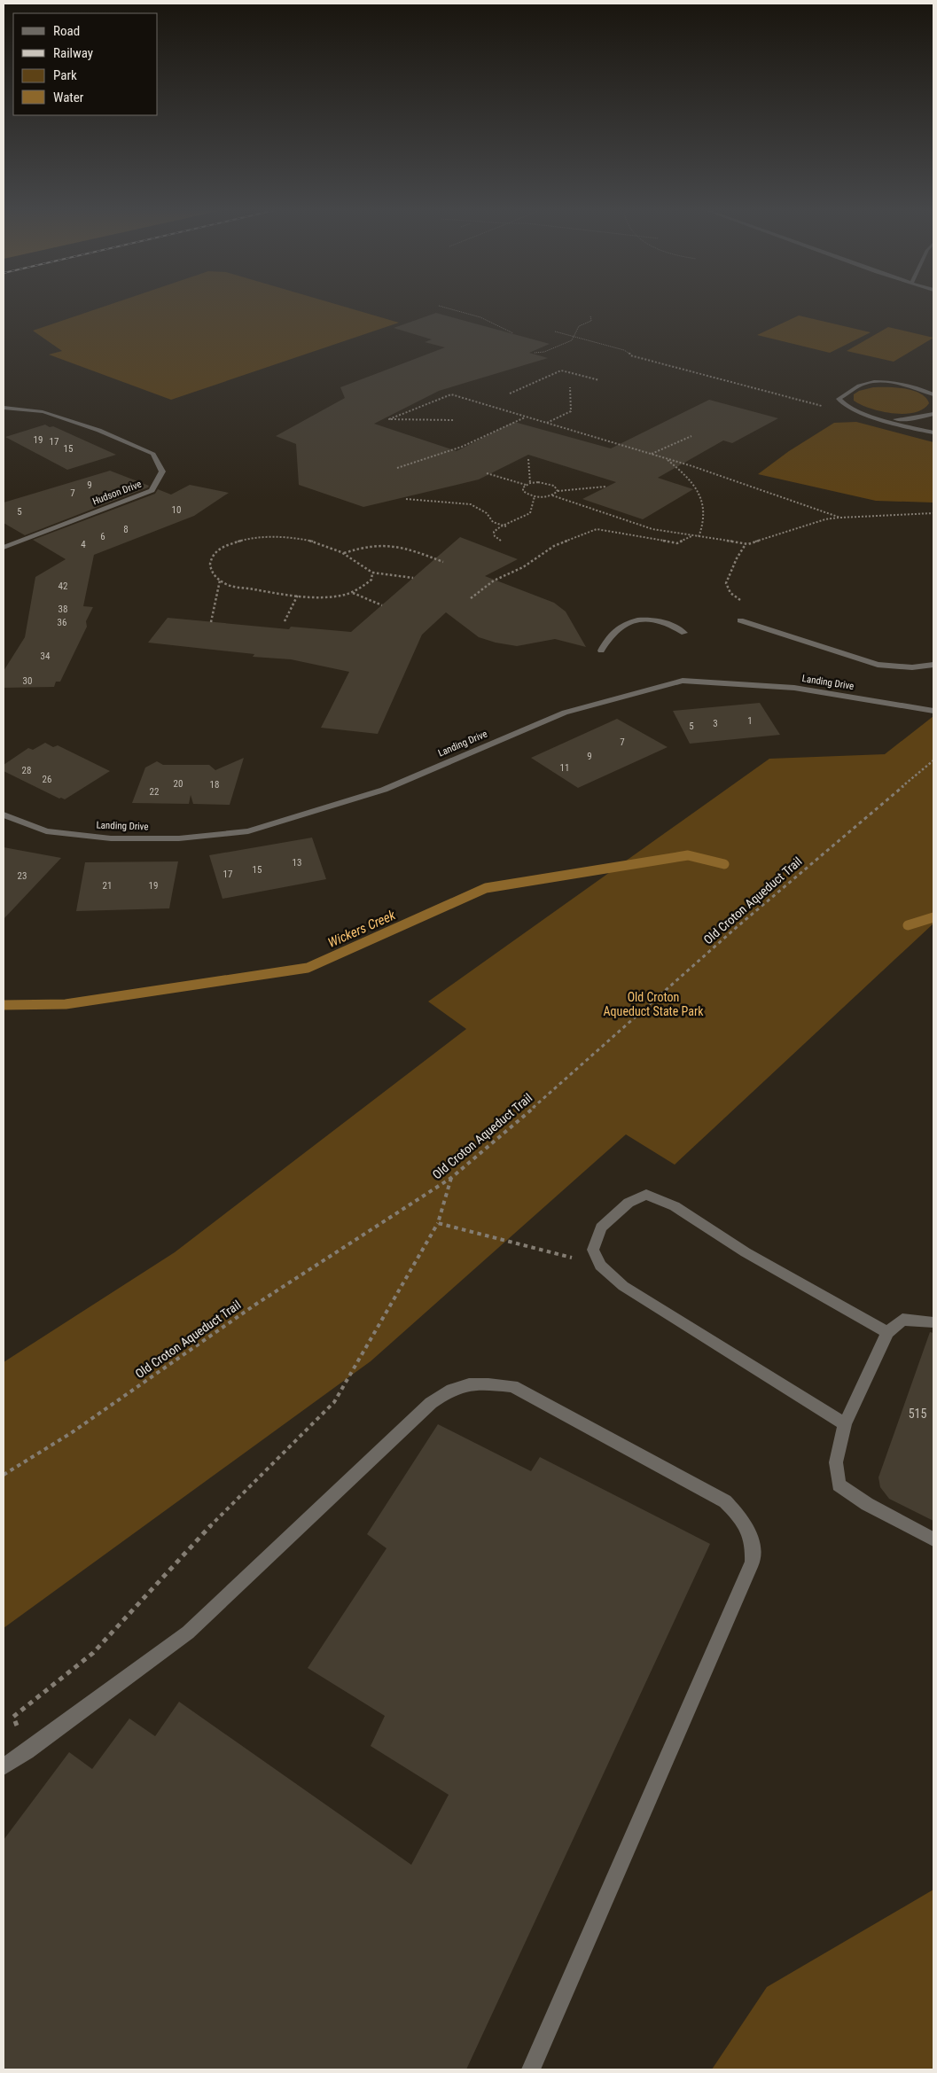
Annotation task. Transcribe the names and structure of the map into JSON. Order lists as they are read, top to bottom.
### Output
{
  "streets": {
    "street": ["Hudson Drive", "Landing Drive"],
    "path": ["Old Croton Aqueduct Trail"]
  },
  "water": ["Wickers Creek"],
  "parks": ["Old Croton Aqueduct State Park"],
  "house_numbers": [
    "19",
    "17",
    "15",
    "9",
    "7",
    "10",
    "5",
    "8",
    "6",
    "4",
    "42",
    "38",
    "36",
    "34",
    "30",
    "1",
    "3",
    "5",
    "7",
    "9",
    "11",
    "28",
    "26",
    "20",
    "18",
    "22",
    "13",
    "15",
    "17",
    "23",
    "21",
    "19",
    "515"
  ],
  "legend": [
    "Road",
    "Railway",
    "Park",
    "Water"
  ]
}
